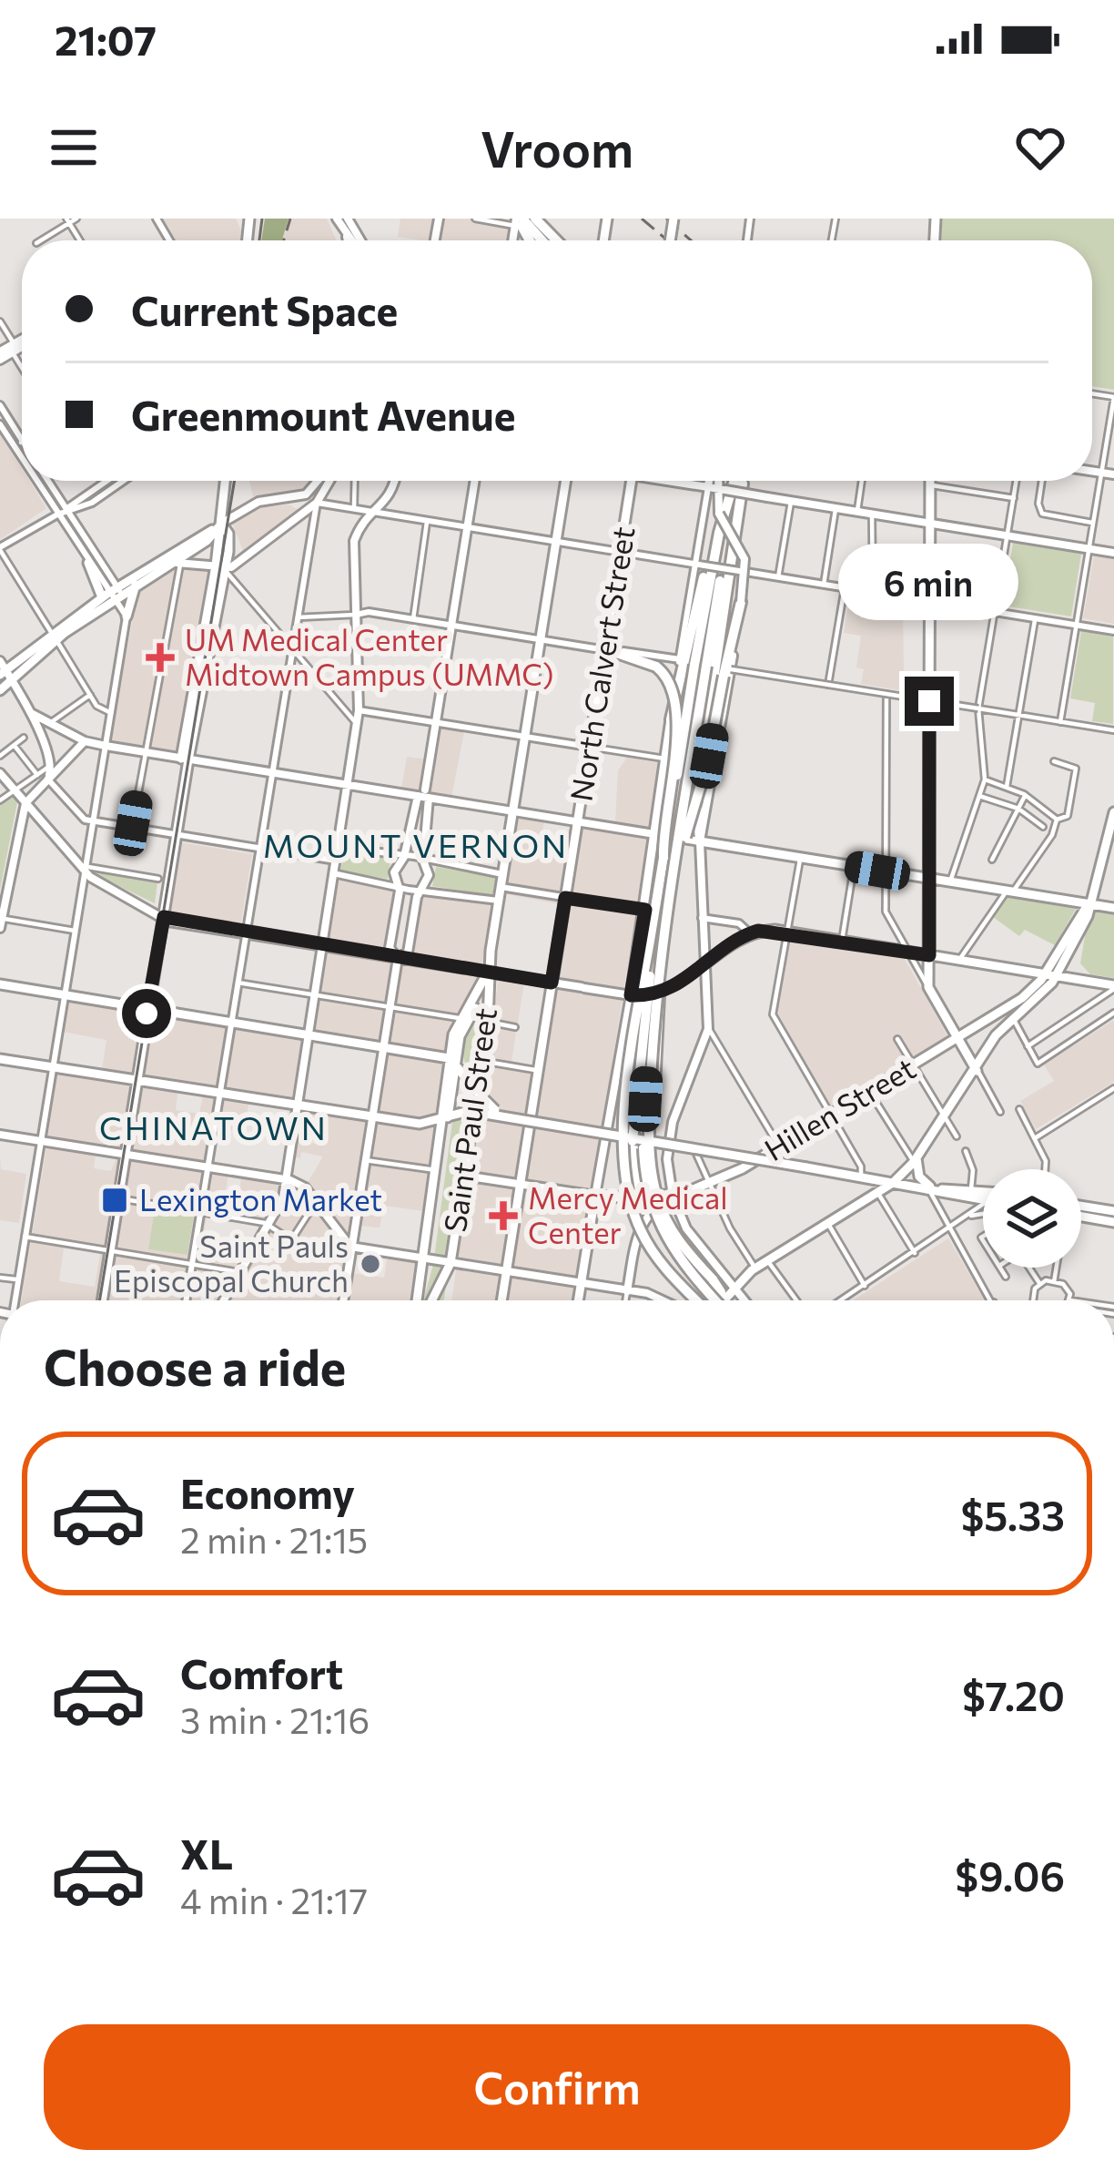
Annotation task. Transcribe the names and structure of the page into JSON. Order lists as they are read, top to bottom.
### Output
{
  "streets": {
    "main road": ["North Calvert Street", "Hillen Street", "Saint Paul Street"]
  },
  "districts": ["MOUNT VERNON", "CHINATOWN"],
  "places": {
    "health": ["UM Medical Center Midtown Campus (UMMC)", "Mercy Medical Center"],
    "transit": ["Lexington Market"],
    "other": ["Saint Pauls Episcopal Church"]
  },
  "page": {
    "status": "21:07",
    "header": "Vroom",
    "banner": ["Current Space", "Greenmount Avenue"],
    "bubble": "6 min",
    "heading": "Choose a ride",
    "list": [
      {
        "name": "Economy",
        "note": "2 min · 21:15",
        "value": "$5.33"
      },
      {
        "name": "Comfort",
        "note": "3 min · 21:16",
        "value": "$7.20"
      },
      {
        "name": "XL",
        "note": "4 min · 21:17",
        "value": "$9.06"
      }
    ],
    "buttons": "Confirm"
  }
}
